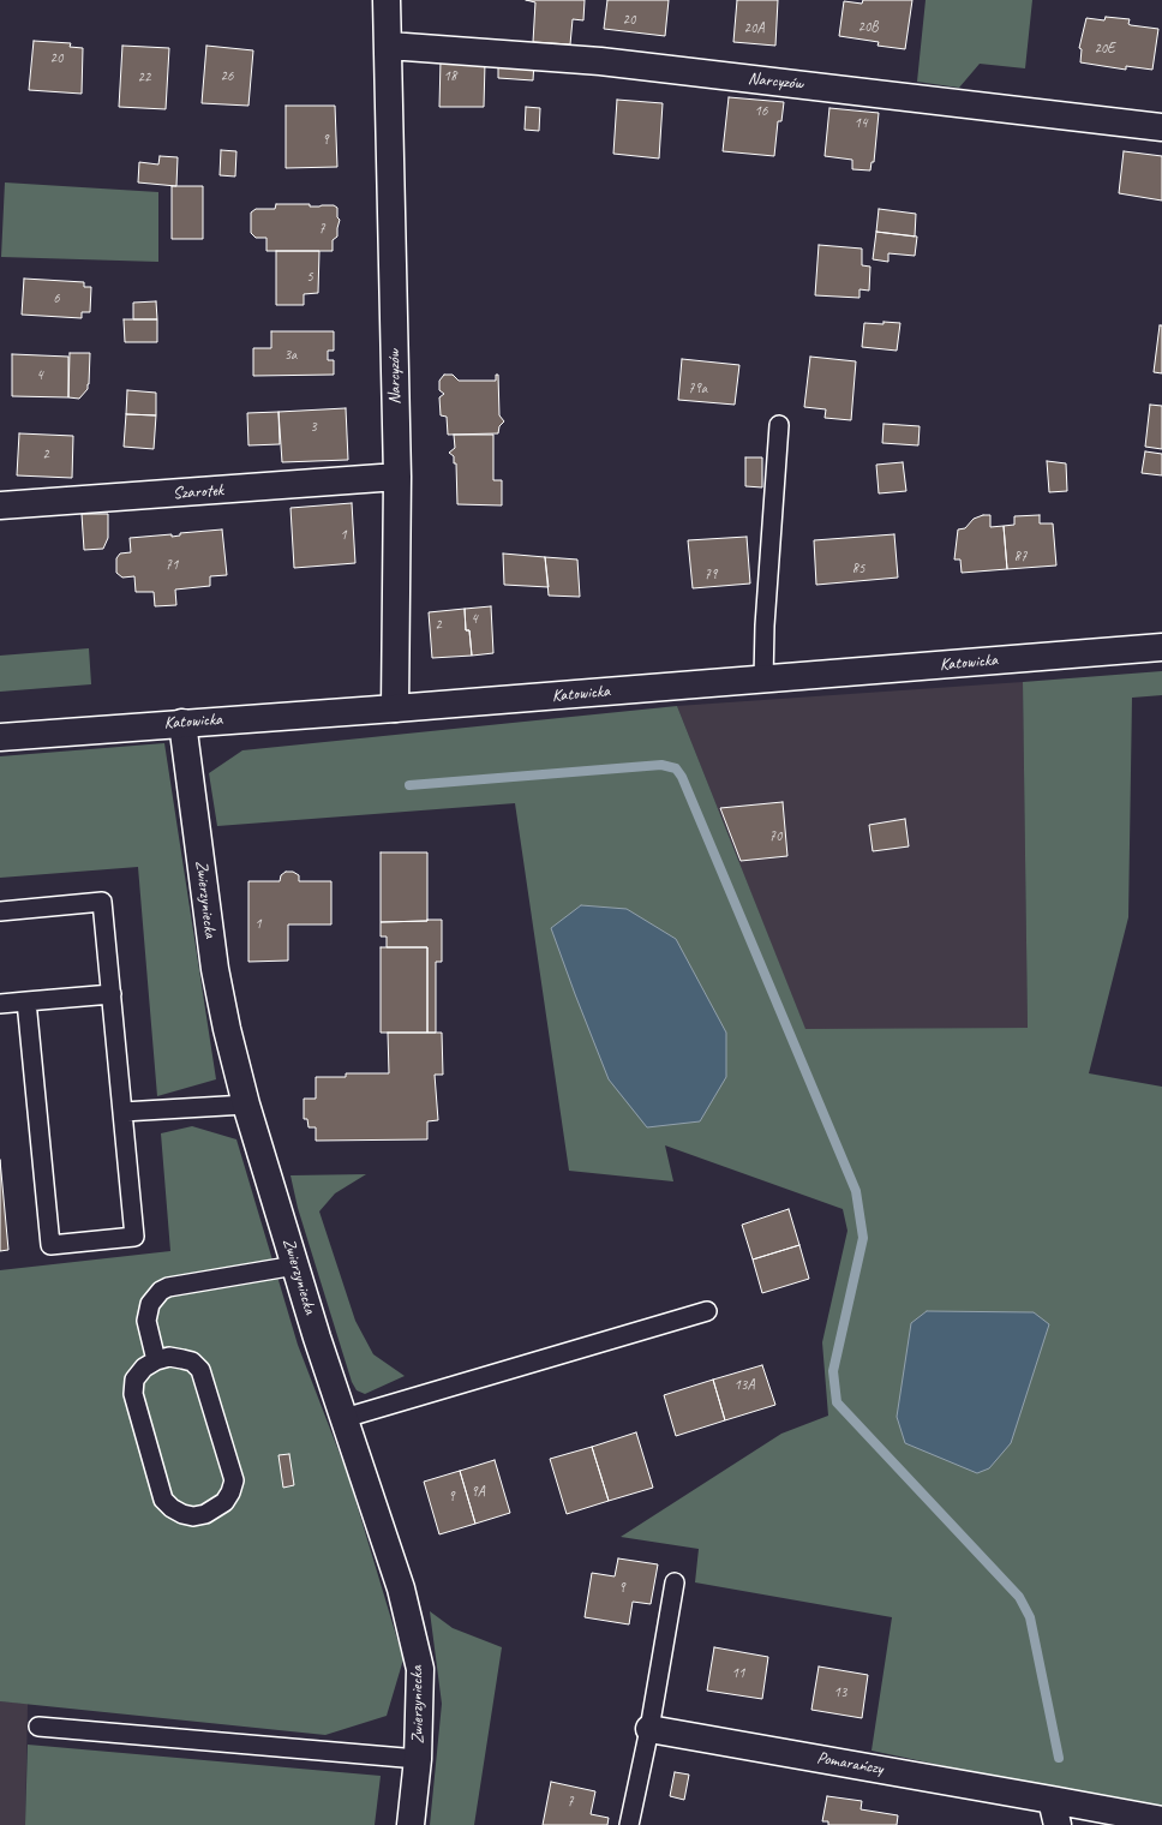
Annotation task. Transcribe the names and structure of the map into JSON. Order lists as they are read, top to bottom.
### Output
{
  "streets": {
    "street": [
      "Narcyzów",
      "Szarotek",
      "Katowicka",
      "Zwierzyniecka",
      "Pomarańczy"
    ]
  },
  "crossings": [
    ["Narcyzów", "Szarotek"],
    ["Narcyzów", "Katowicka"],
    ["Katowicka", "Zwierzyniecka"]
  ],
  "house_numbers": [
    "20",
    "20B",
    "20A",
    "20E",
    "20",
    "26",
    "18",
    "22",
    "16",
    "14",
    "9",
    "7",
    "5",
    "6",
    "3a",
    "4",
    "79a",
    "3",
    "2",
    "1",
    "87",
    "71",
    "85",
    "79",
    "4",
    "2",
    "70",
    "1",
    "13A",
    "9A",
    "9",
    "9",
    "11",
    "13",
    "7"
  ]
}
